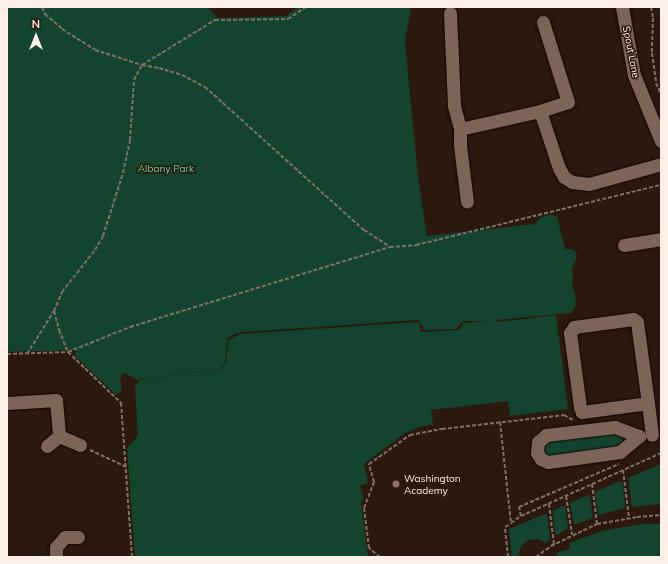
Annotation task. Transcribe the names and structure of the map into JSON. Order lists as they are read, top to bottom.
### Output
{
  "streets": {
    "street": ["Spout Lane"]
  },
  "parks": ["Albany Park"],
  "places": ["Washington Academy"],
  "north": "top"
}
